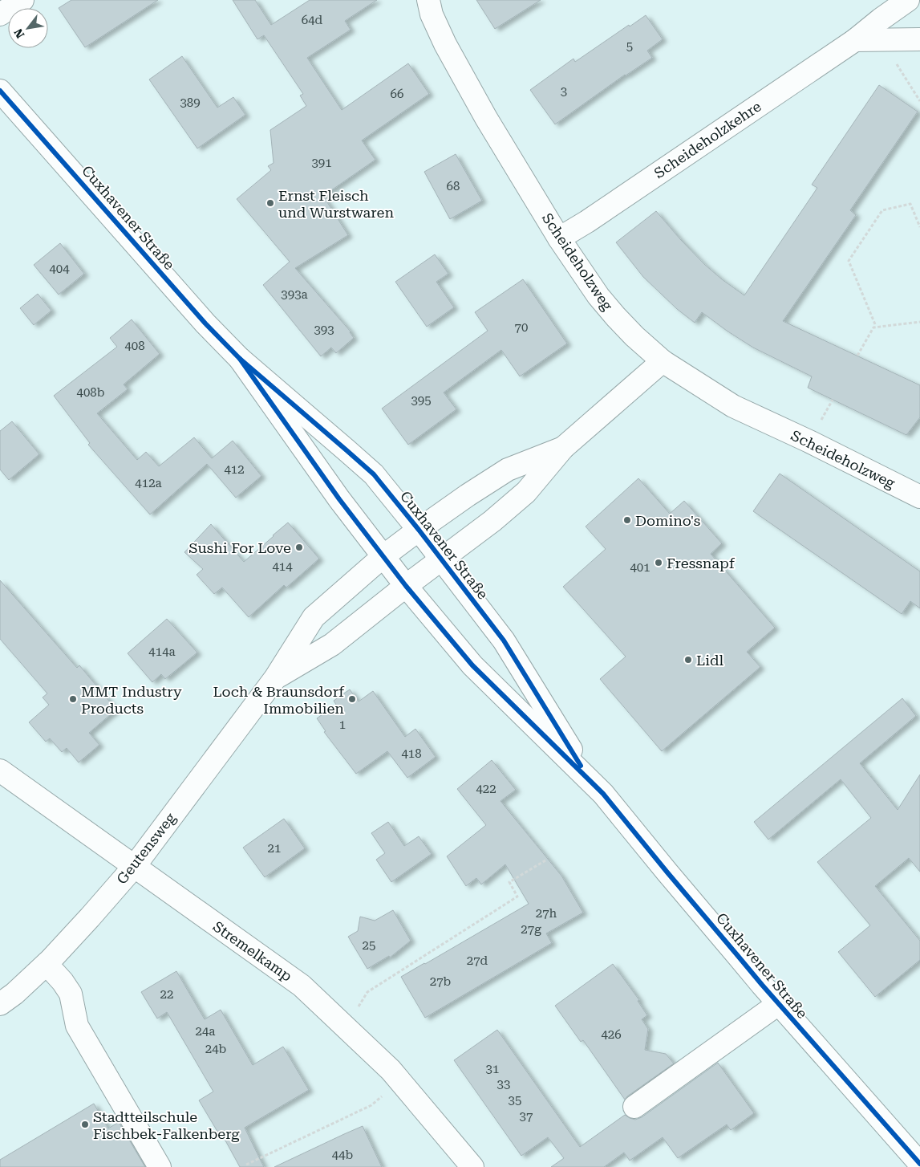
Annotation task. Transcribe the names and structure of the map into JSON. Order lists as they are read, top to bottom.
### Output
{
  "streets": {
    "street": [
      "Scheideholzkehre",
      "Cuxhavener Straße",
      "Scheideholzweg",
      "Geutensweg",
      "Stremelkamp"
    ]
  },
  "crossings": [
    ["Scheideholzkehre", "Scheideholzweg"],
    ["Cuxhavener Straße", "Geutensweg"],
    ["Geutensweg", "Stremelkamp"]
  ],
  "places": [
    "Ernst Fleisch und Wurstwaren",
    "Domino's",
    "Sushi For Love",
    "Fressnapf",
    "Lidl",
    "MMT Industry Products",
    "Loch & Braunsdorf Immobilien",
    "Stadtteilschule Fischbek-Falkenberg"
  ],
  "house_numbers": [
    "64d",
    "5",
    "3",
    "66",
    "389",
    "391",
    "68",
    "404",
    "393a",
    "70",
    "393",
    "408",
    "408b",
    "395",
    "412",
    "412a",
    "414",
    "401",
    "414a",
    "1",
    "418",
    "422",
    "21",
    "27h",
    "27g",
    "25",
    "27d",
    "27b",
    "22",
    "24a",
    "426",
    "24b",
    "31",
    "33",
    "35",
    "37",
    "44b"
  ],
  "north": "bottom left"
}
